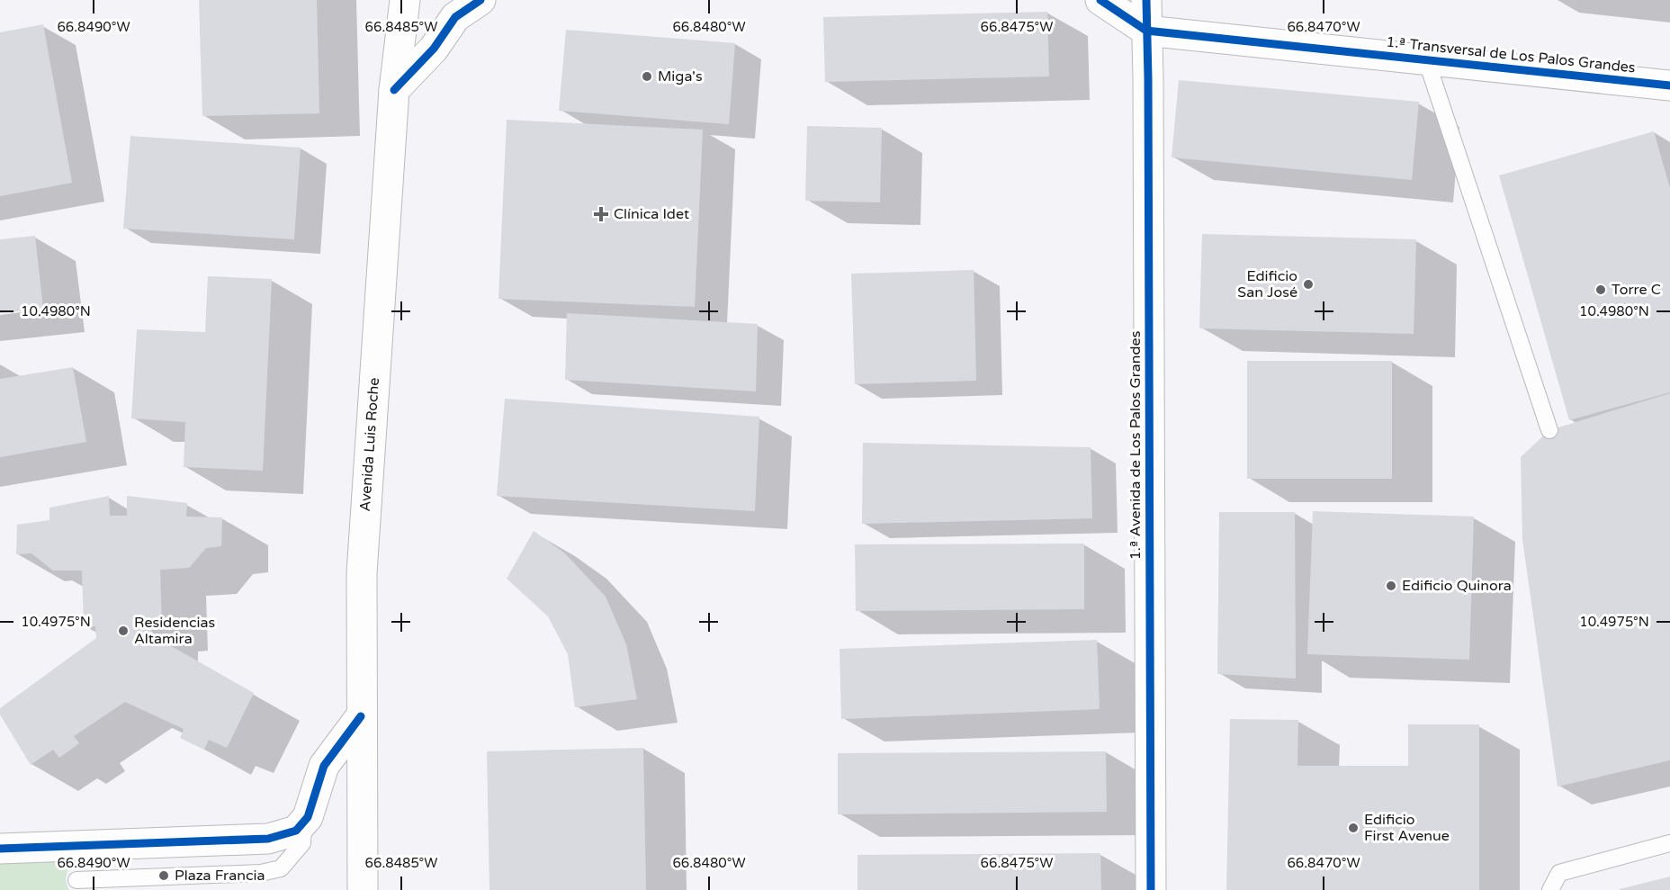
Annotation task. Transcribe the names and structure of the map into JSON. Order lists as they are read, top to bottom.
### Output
{
  "streets": {
    "street": ["1.ª Transversal de Los Palos Grandes", "Avenida Luis Roche", "1.ª Avenida de Los Palos Grandes"]
  },
  "crossings": [
    ["1.ª Transversal de Los Palos Grandes", "1.ª Avenida de Los Palos Grandes"]
  ],
  "places": {
    "other": [
      "Miga's",
      "Edificio San José",
      "Torre C",
      "Edificio Quinora",
      "Residencias Altamira",
      "Edificio First Avenue",
      "Plaza Francia"
    ],
    "health": ["Clínica Idet"]
  },
  "coordinates": [
    "66.8490°W",
    "66.8485°W",
    "66.8480°W",
    "66.8475°W",
    "66.8470°W",
    "10.4980°N",
    "10.4975°N"
  ]
}
